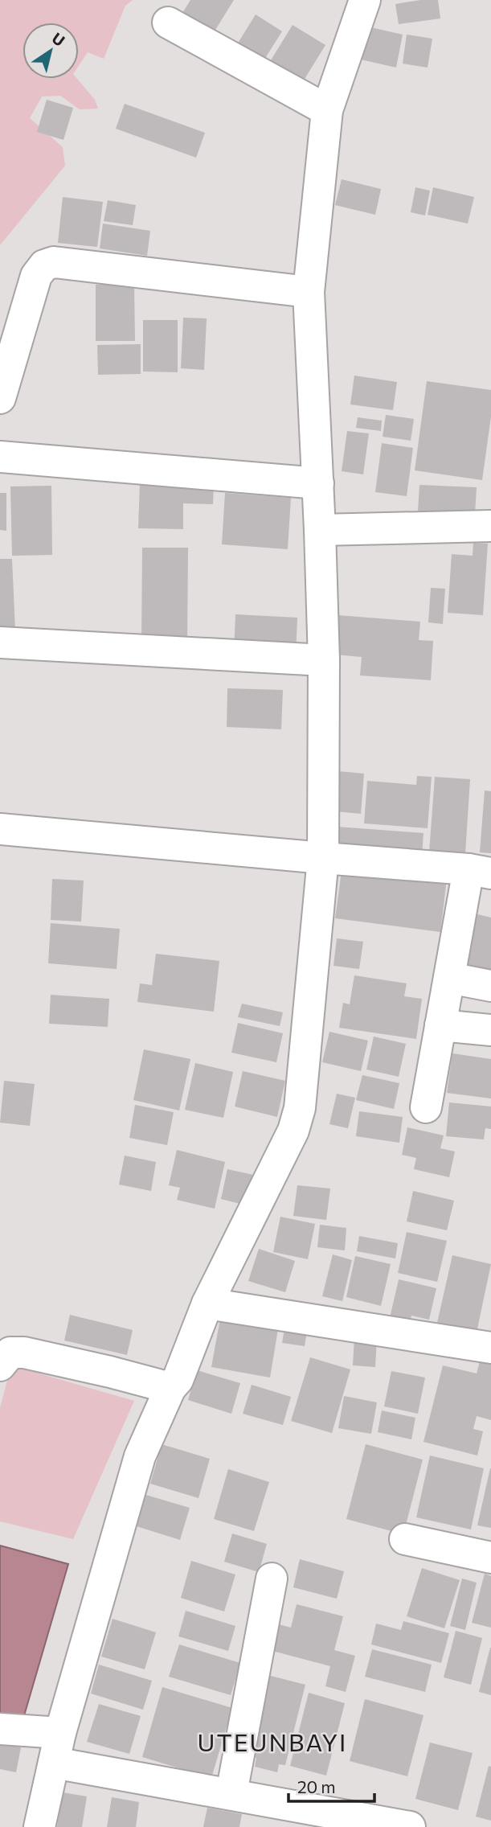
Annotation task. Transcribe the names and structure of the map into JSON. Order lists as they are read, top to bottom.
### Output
{
  "districts": ["UTEUNBAYI"],
  "scale_bar": "20 m",
  "north": "top right"
}
